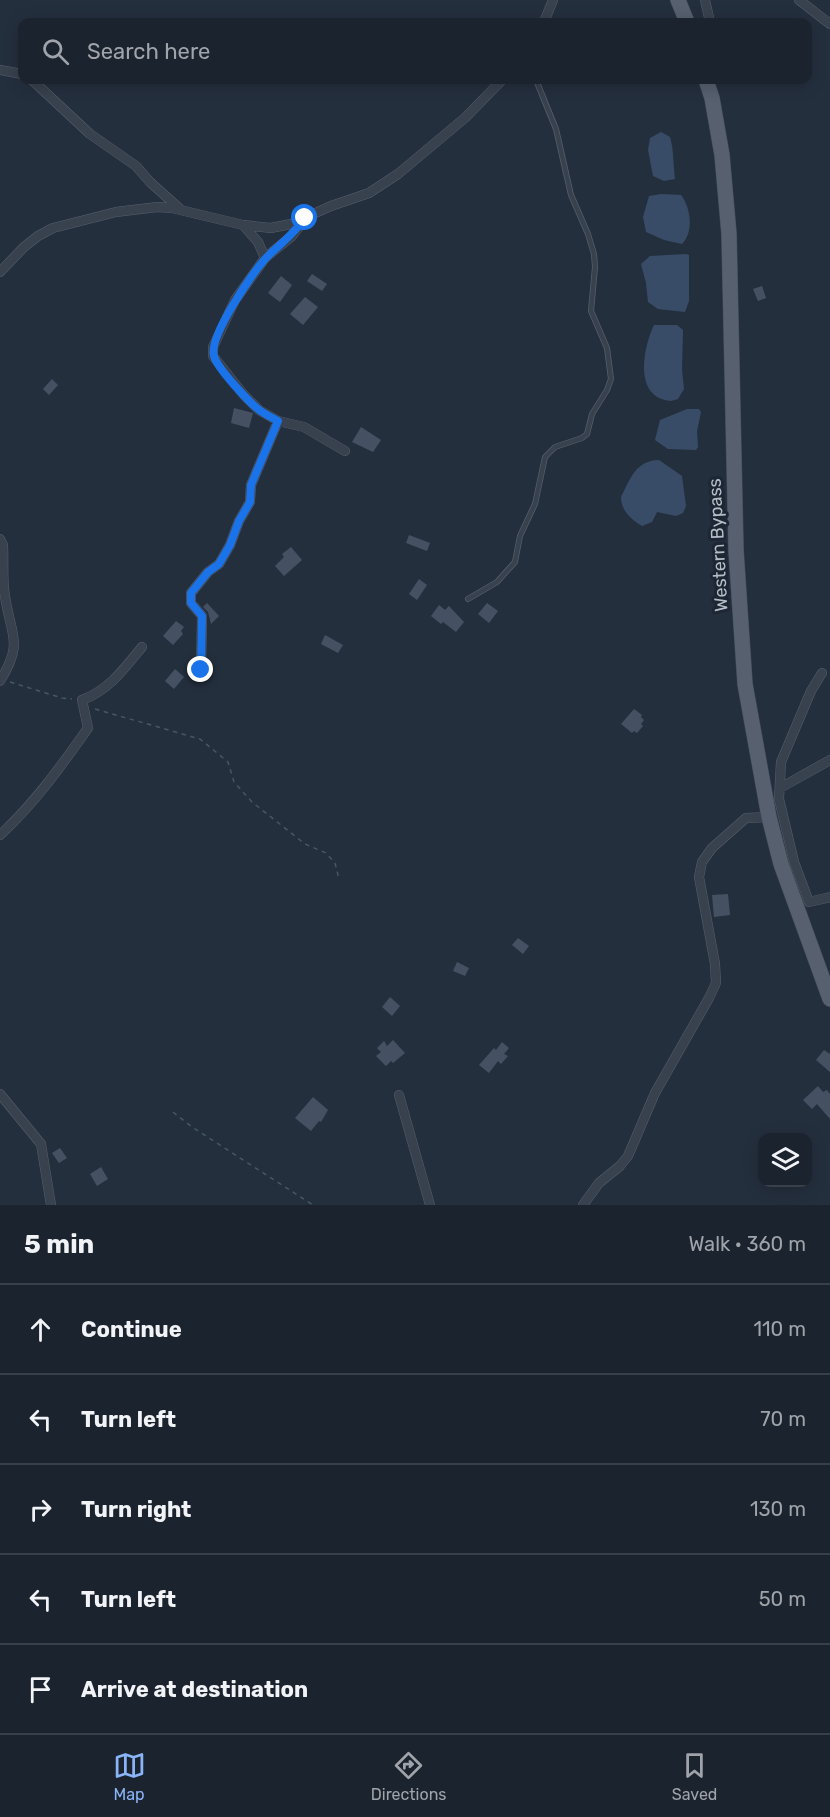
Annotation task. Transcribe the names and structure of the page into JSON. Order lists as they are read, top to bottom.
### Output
{
  "streets": {
    "main road": ["Western Bypass"]
  },
  "page": {
    "search": "Search here",
    "heading": ["5 min", "Walk · 360 m"],
    "list": [
      ["Continue", "110 m"],
      ["Turn left", "70 m"],
      ["Turn right", "130 m"],
      ["Turn left", "50 m"],
      "Arrive at destination"
    ],
    "nav": ["Map", "Directions", "Saved"]
  }
}
